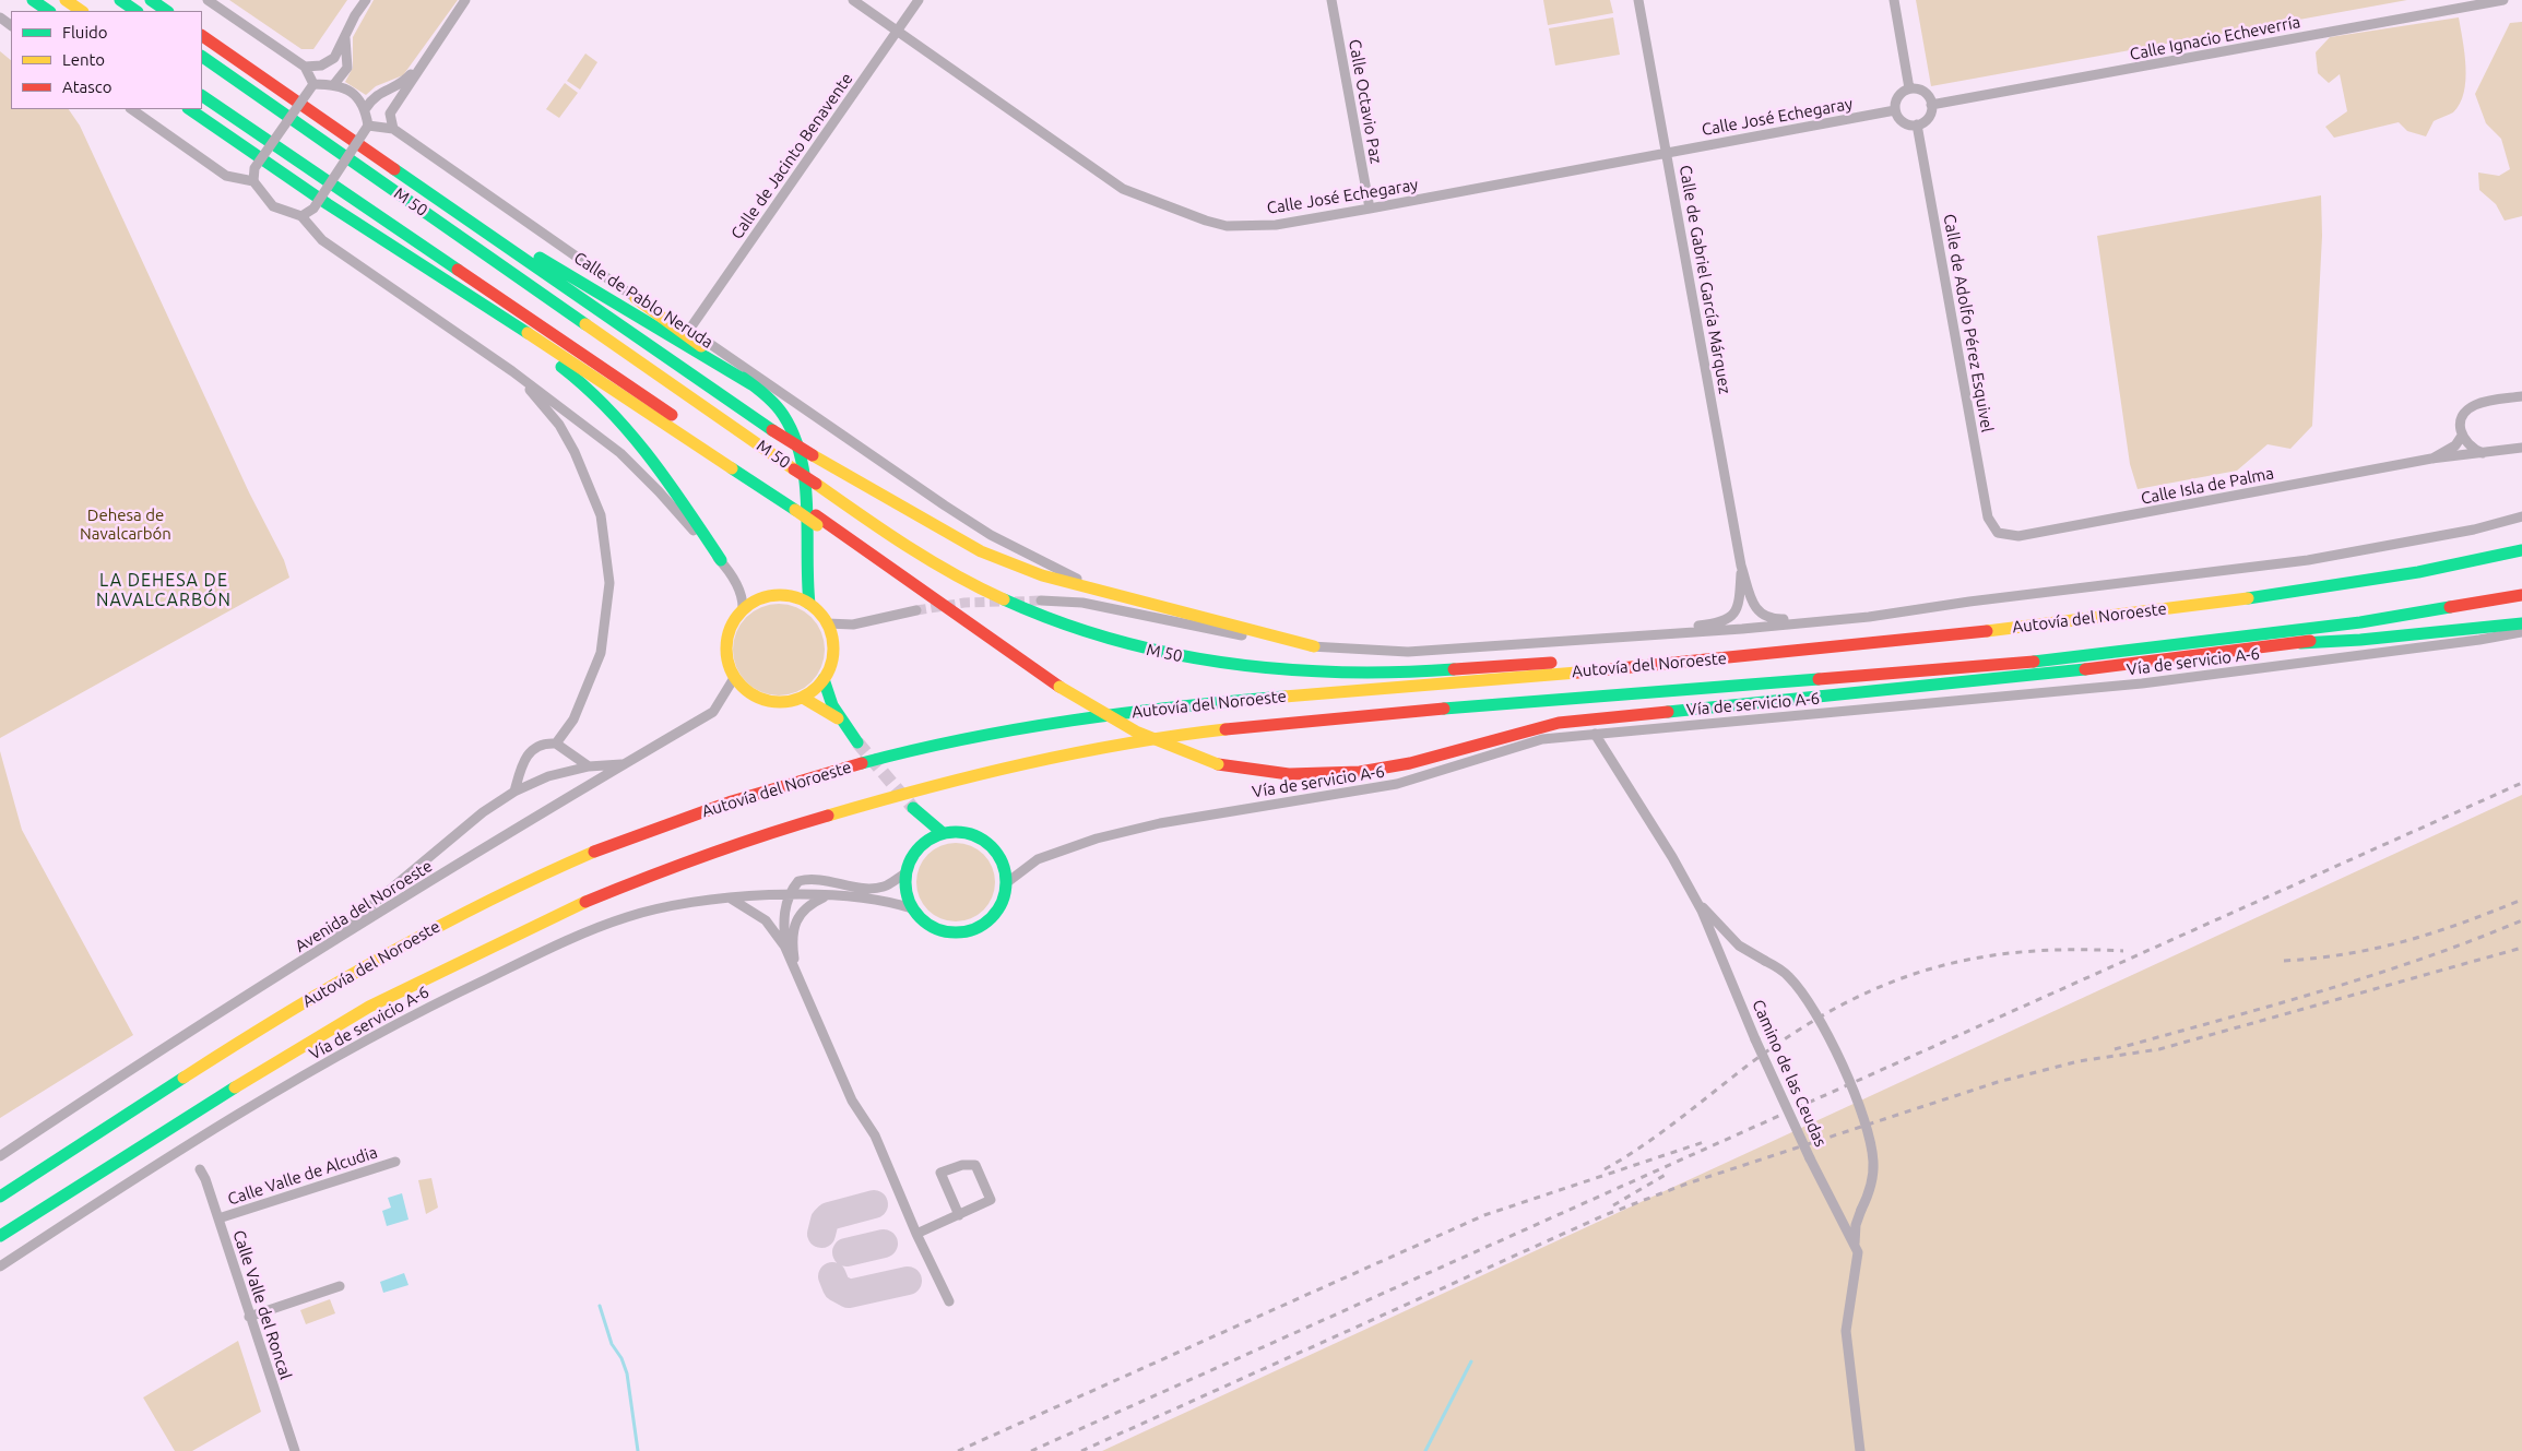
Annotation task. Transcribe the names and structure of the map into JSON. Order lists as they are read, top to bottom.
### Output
{
  "streets": {
    "main road": ["M 50", "Autovía del Noroeste"],
    "street": [
      "Calle Ignacio Echeverría",
      "Calle Octavio Paz",
      "Calle José Echegaray",
      "Calle de Jacinto Benavente",
      "Calle de Gabriel García Márquez",
      "Calle de Pablo Neruda",
      "Calle de Adolfo Pérez Esquivel",
      "Calle Isla de Palma",
      "Vía de servicio A-6",
      "Avenida del Noroeste",
      "Camino de las Ceudas",
      "Calle Valle de Alcudia",
      "Calle Valle del Roncal"
    ]
  },
  "crossings": [
    ["Calle Ignacio Echeverría", "Calle José Echegaray"],
    ["Calle Ignacio Echeverría", "Calle de Adolfo Pérez Esquivel"],
    ["Calle Octavio Paz", "Calle José Echegaray"],
    ["Calle José Echegaray", "Calle de Jacinto Benavente"],
    ["Calle José Echegaray", "Calle de Gabriel García Márquez"],
    ["Calle José Echegaray", "Calle de Adolfo Pérez Esquivel"],
    ["Calle de Jacinto Benavente", "Calle de Pablo Neruda"],
    ["M 50", "Autovía del Noroeste"],
    ["Calle de Adolfo Pérez Esquivel", "Calle Isla de Palma"],
    ["Vía de servicio A-6", "Camino de las Ceudas"],
    ["Calle Valle de Alcudia", "Calle Valle del Roncal"]
  ],
  "districts": ["LA DEHESA DE NAVALCARBÓN"],
  "parks": ["Dehesa de Navalcarbón"],
  "legend": ["Fluido", "Lento", "Atasco"]
}
